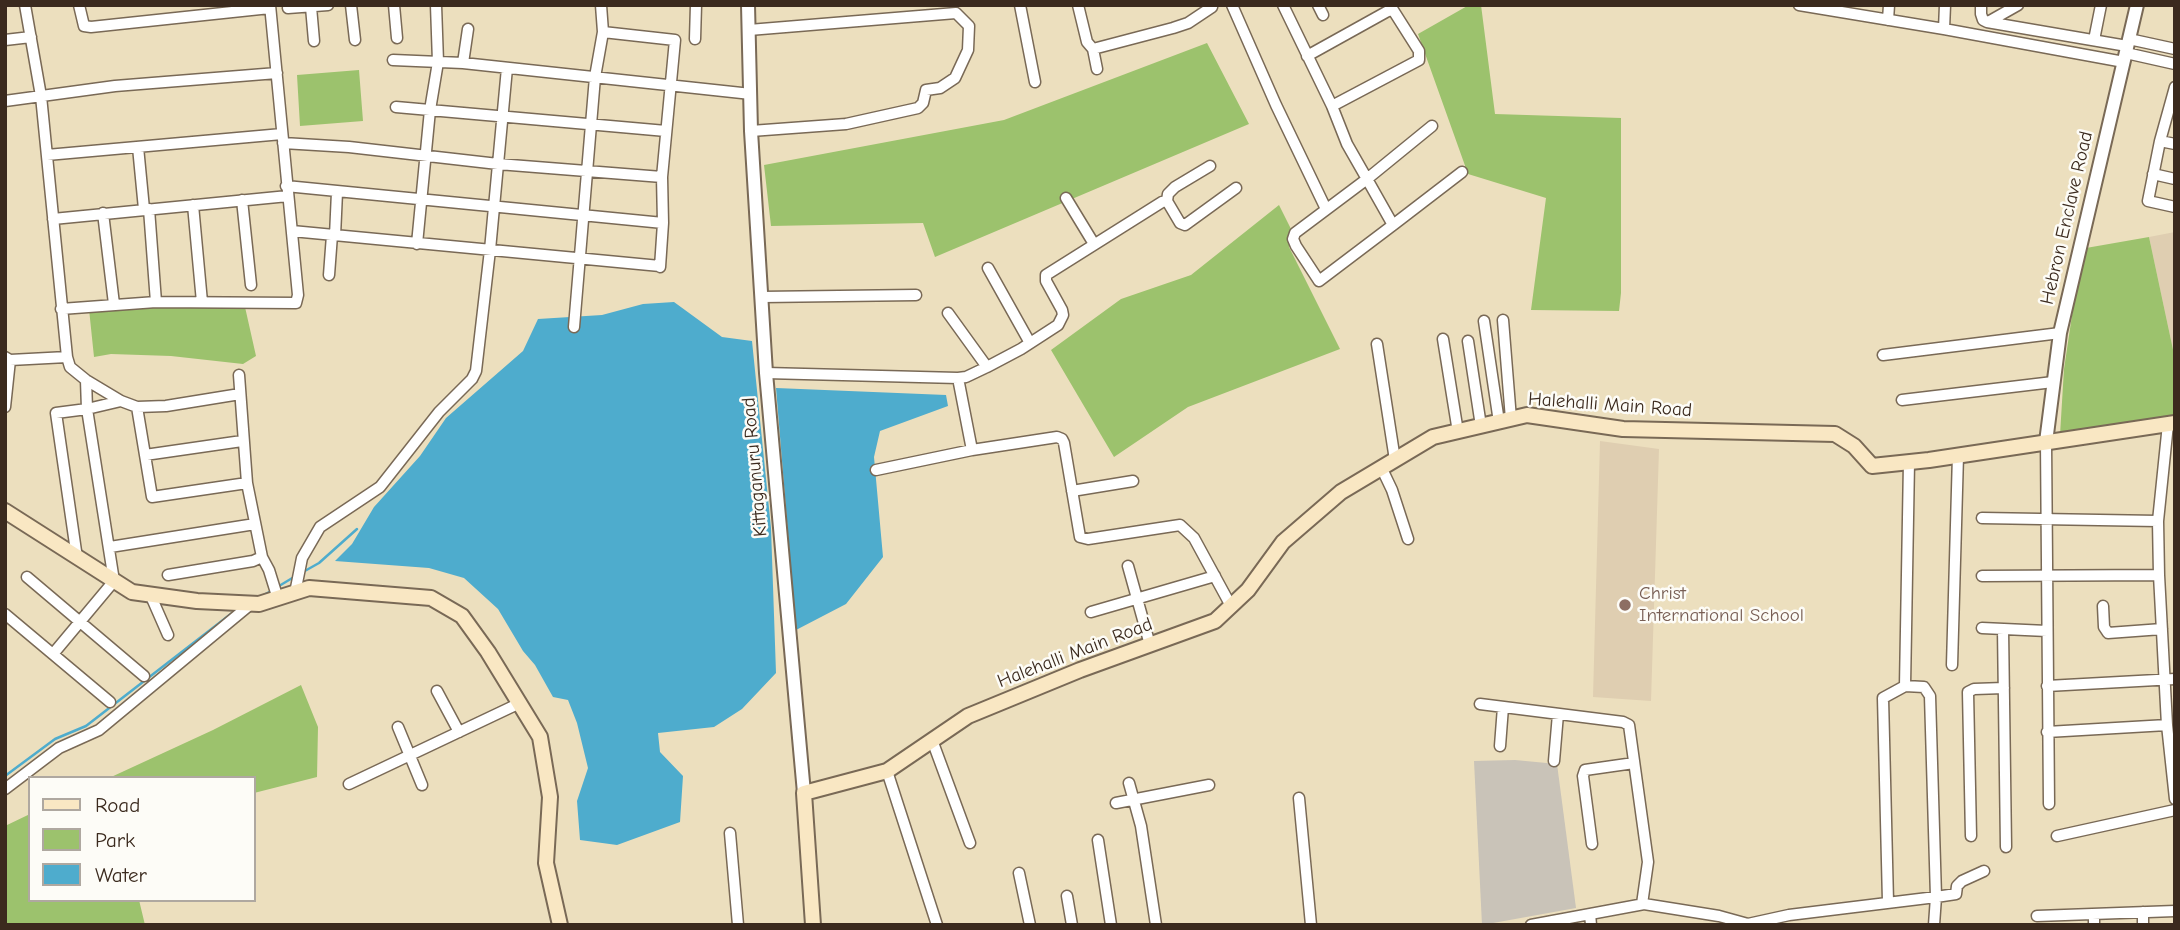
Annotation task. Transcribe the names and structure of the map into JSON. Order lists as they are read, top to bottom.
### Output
{
  "streets": {
    "main road": ["Halehalli Main Road", "Kittaganuru Road"],
    "street": ["Hebron Enclave Road"]
  },
  "crossings": [
    ["Hebron Enclave Road", "Halehalli Main Road"],
    ["Halehalli Main Road", "Kittaganuru Road"]
  ],
  "places": ["Christ International School"],
  "legend": ["Road", "Park", "Water"]
}
